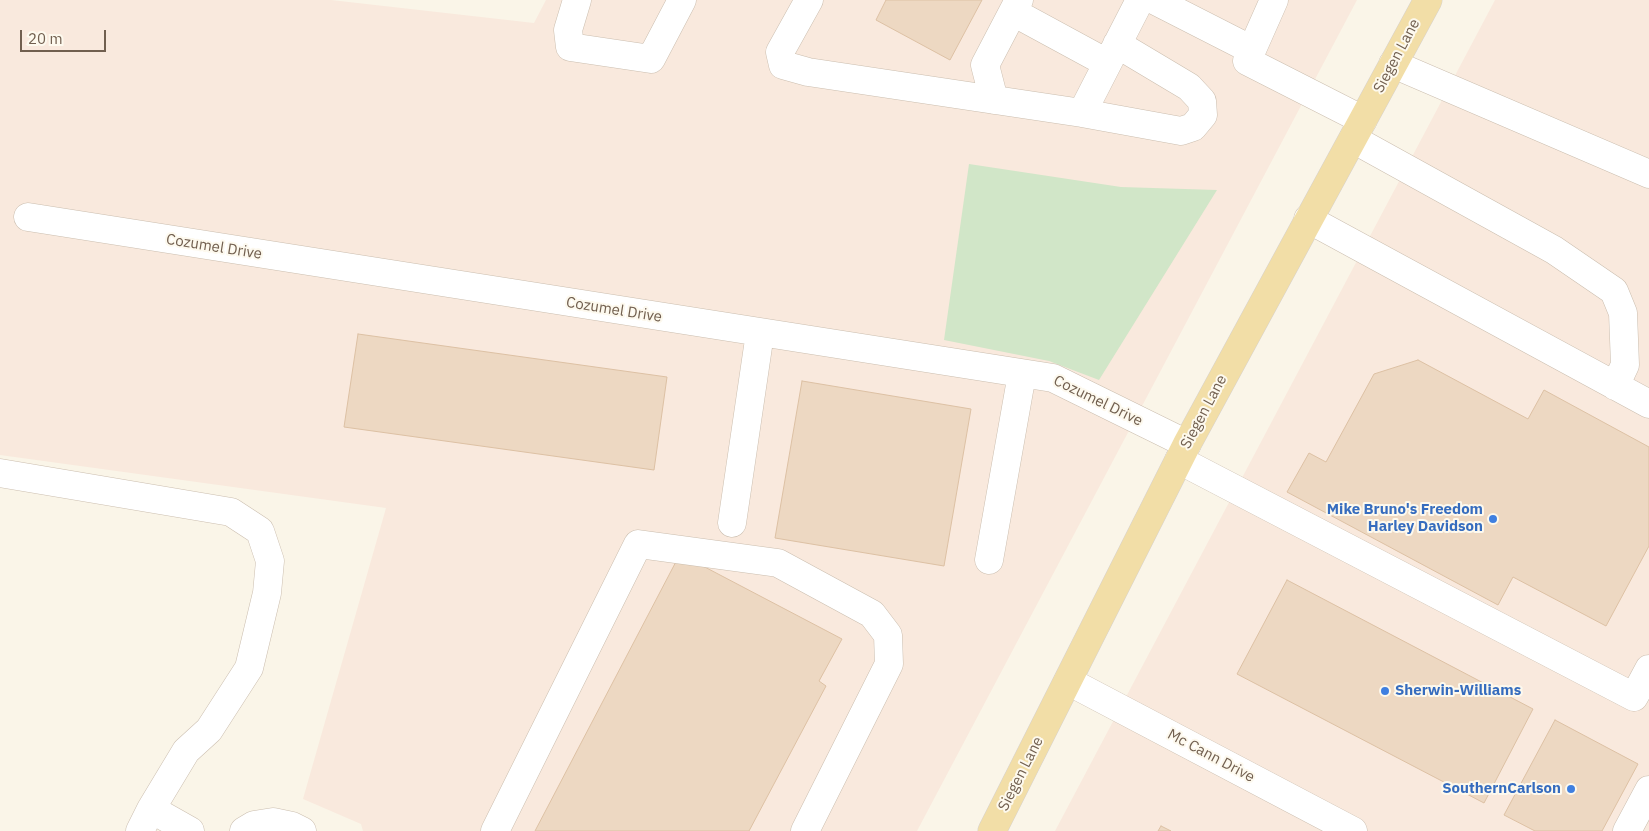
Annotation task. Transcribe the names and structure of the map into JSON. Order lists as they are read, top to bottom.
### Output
{
  "streets": {
    "main road": ["Siegen Lane"],
    "street": ["Cozumel Drive", "Mc Cann Drive"]
  },
  "crossings": [
    ["Siegen Lane", "Cozumel Drive"],
    ["Siegen Lane", "Mc Cann Drive"]
  ],
  "places": ["Mike Bruno's Freedom Harley Davidson", "Sherwin-Williams", "SouthernCarlson"],
  "scale_bar": "20 m"
}
